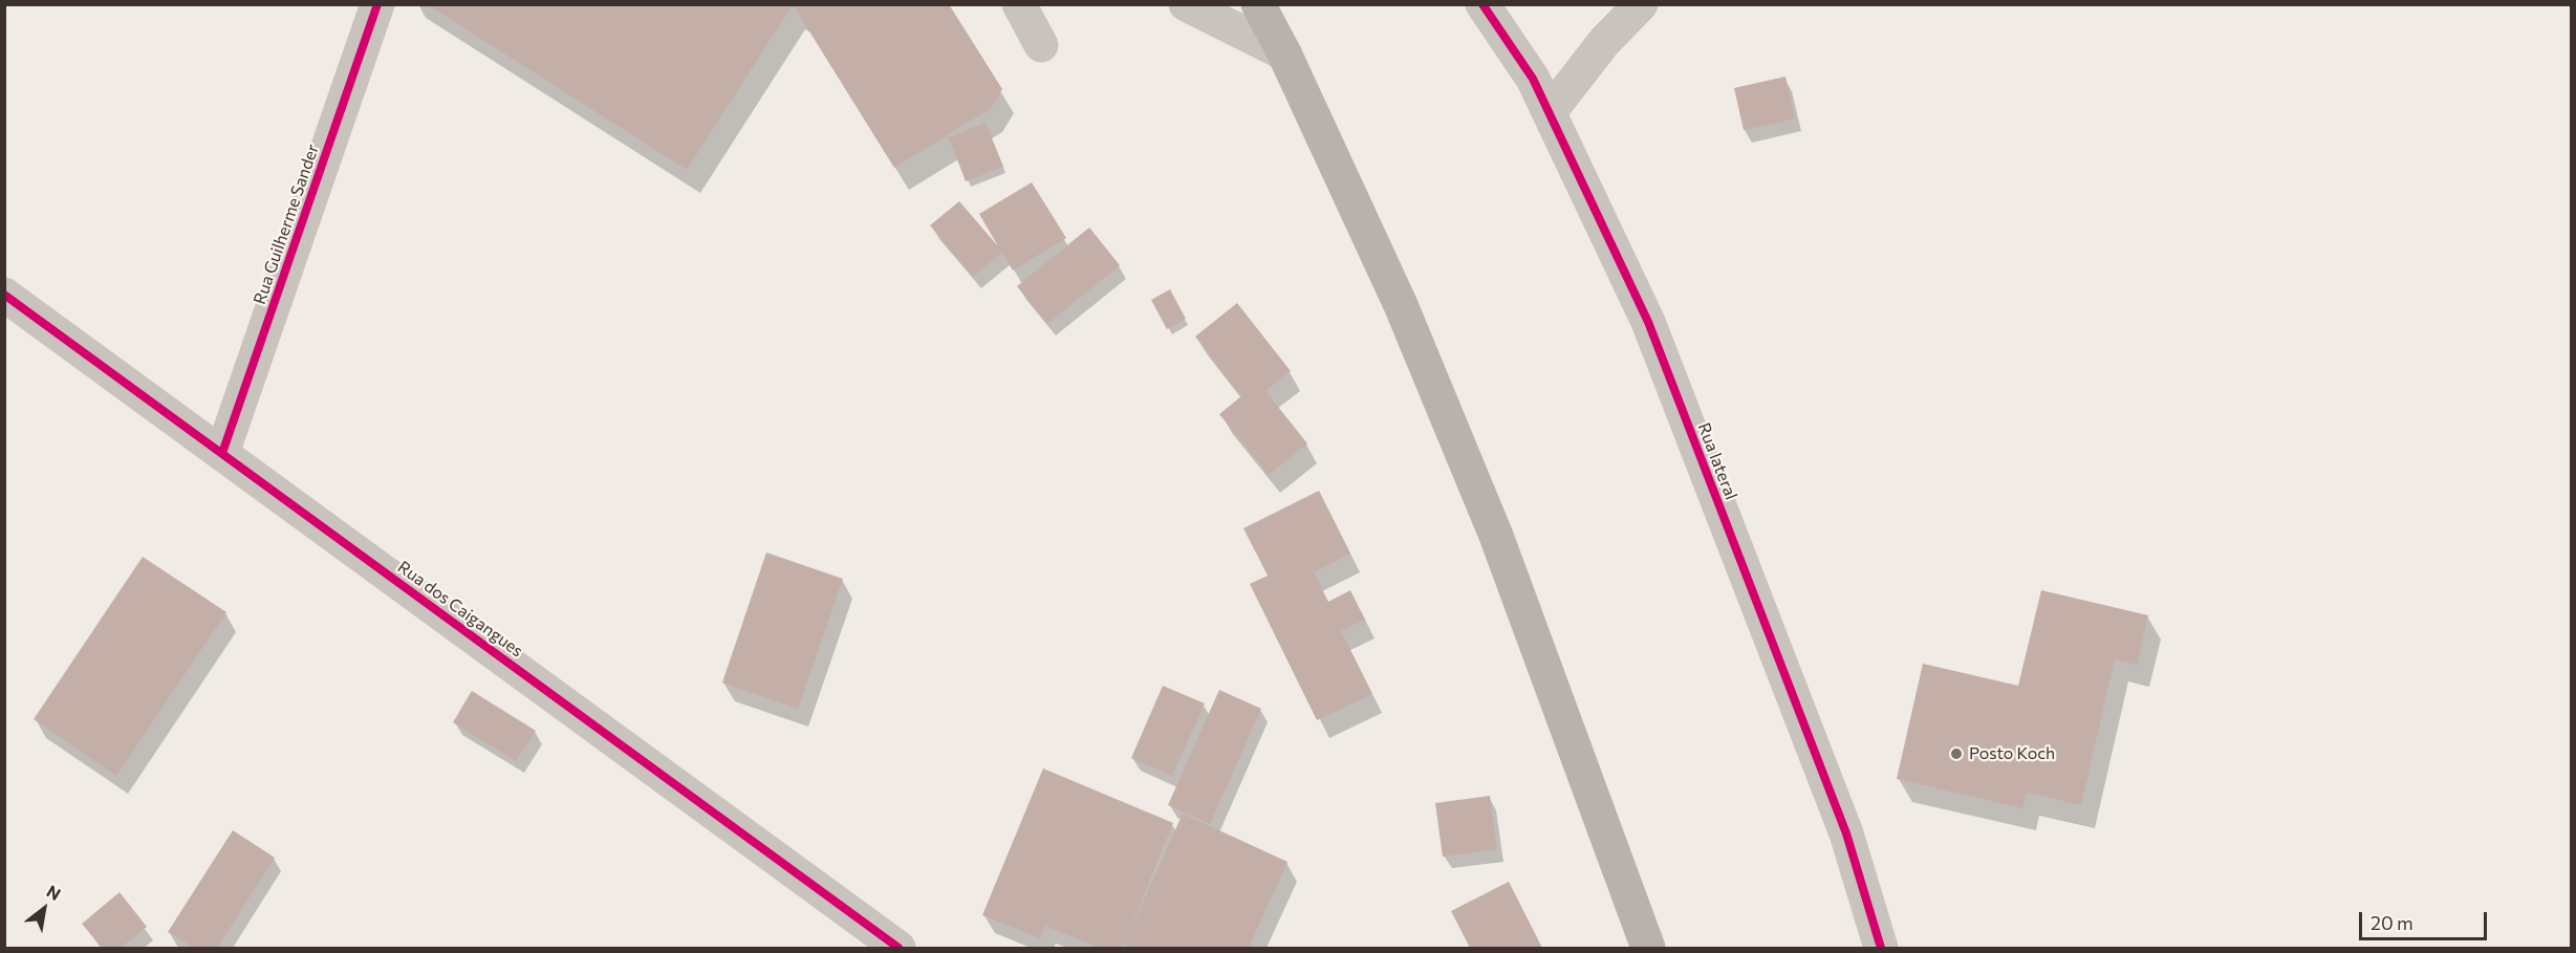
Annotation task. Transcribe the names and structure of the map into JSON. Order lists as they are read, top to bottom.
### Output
{
  "streets": {
    "street": ["Rua Guilherme Sander", "Rua lateral", "Rua dos Caigangues"]
  },
  "crossings": [
    ["Rua Guilherme Sander", "Rua dos Caigangues"]
  ],
  "places": ["Posto Koch"],
  "scale_bar": "20 m",
  "north": "top right"
}
